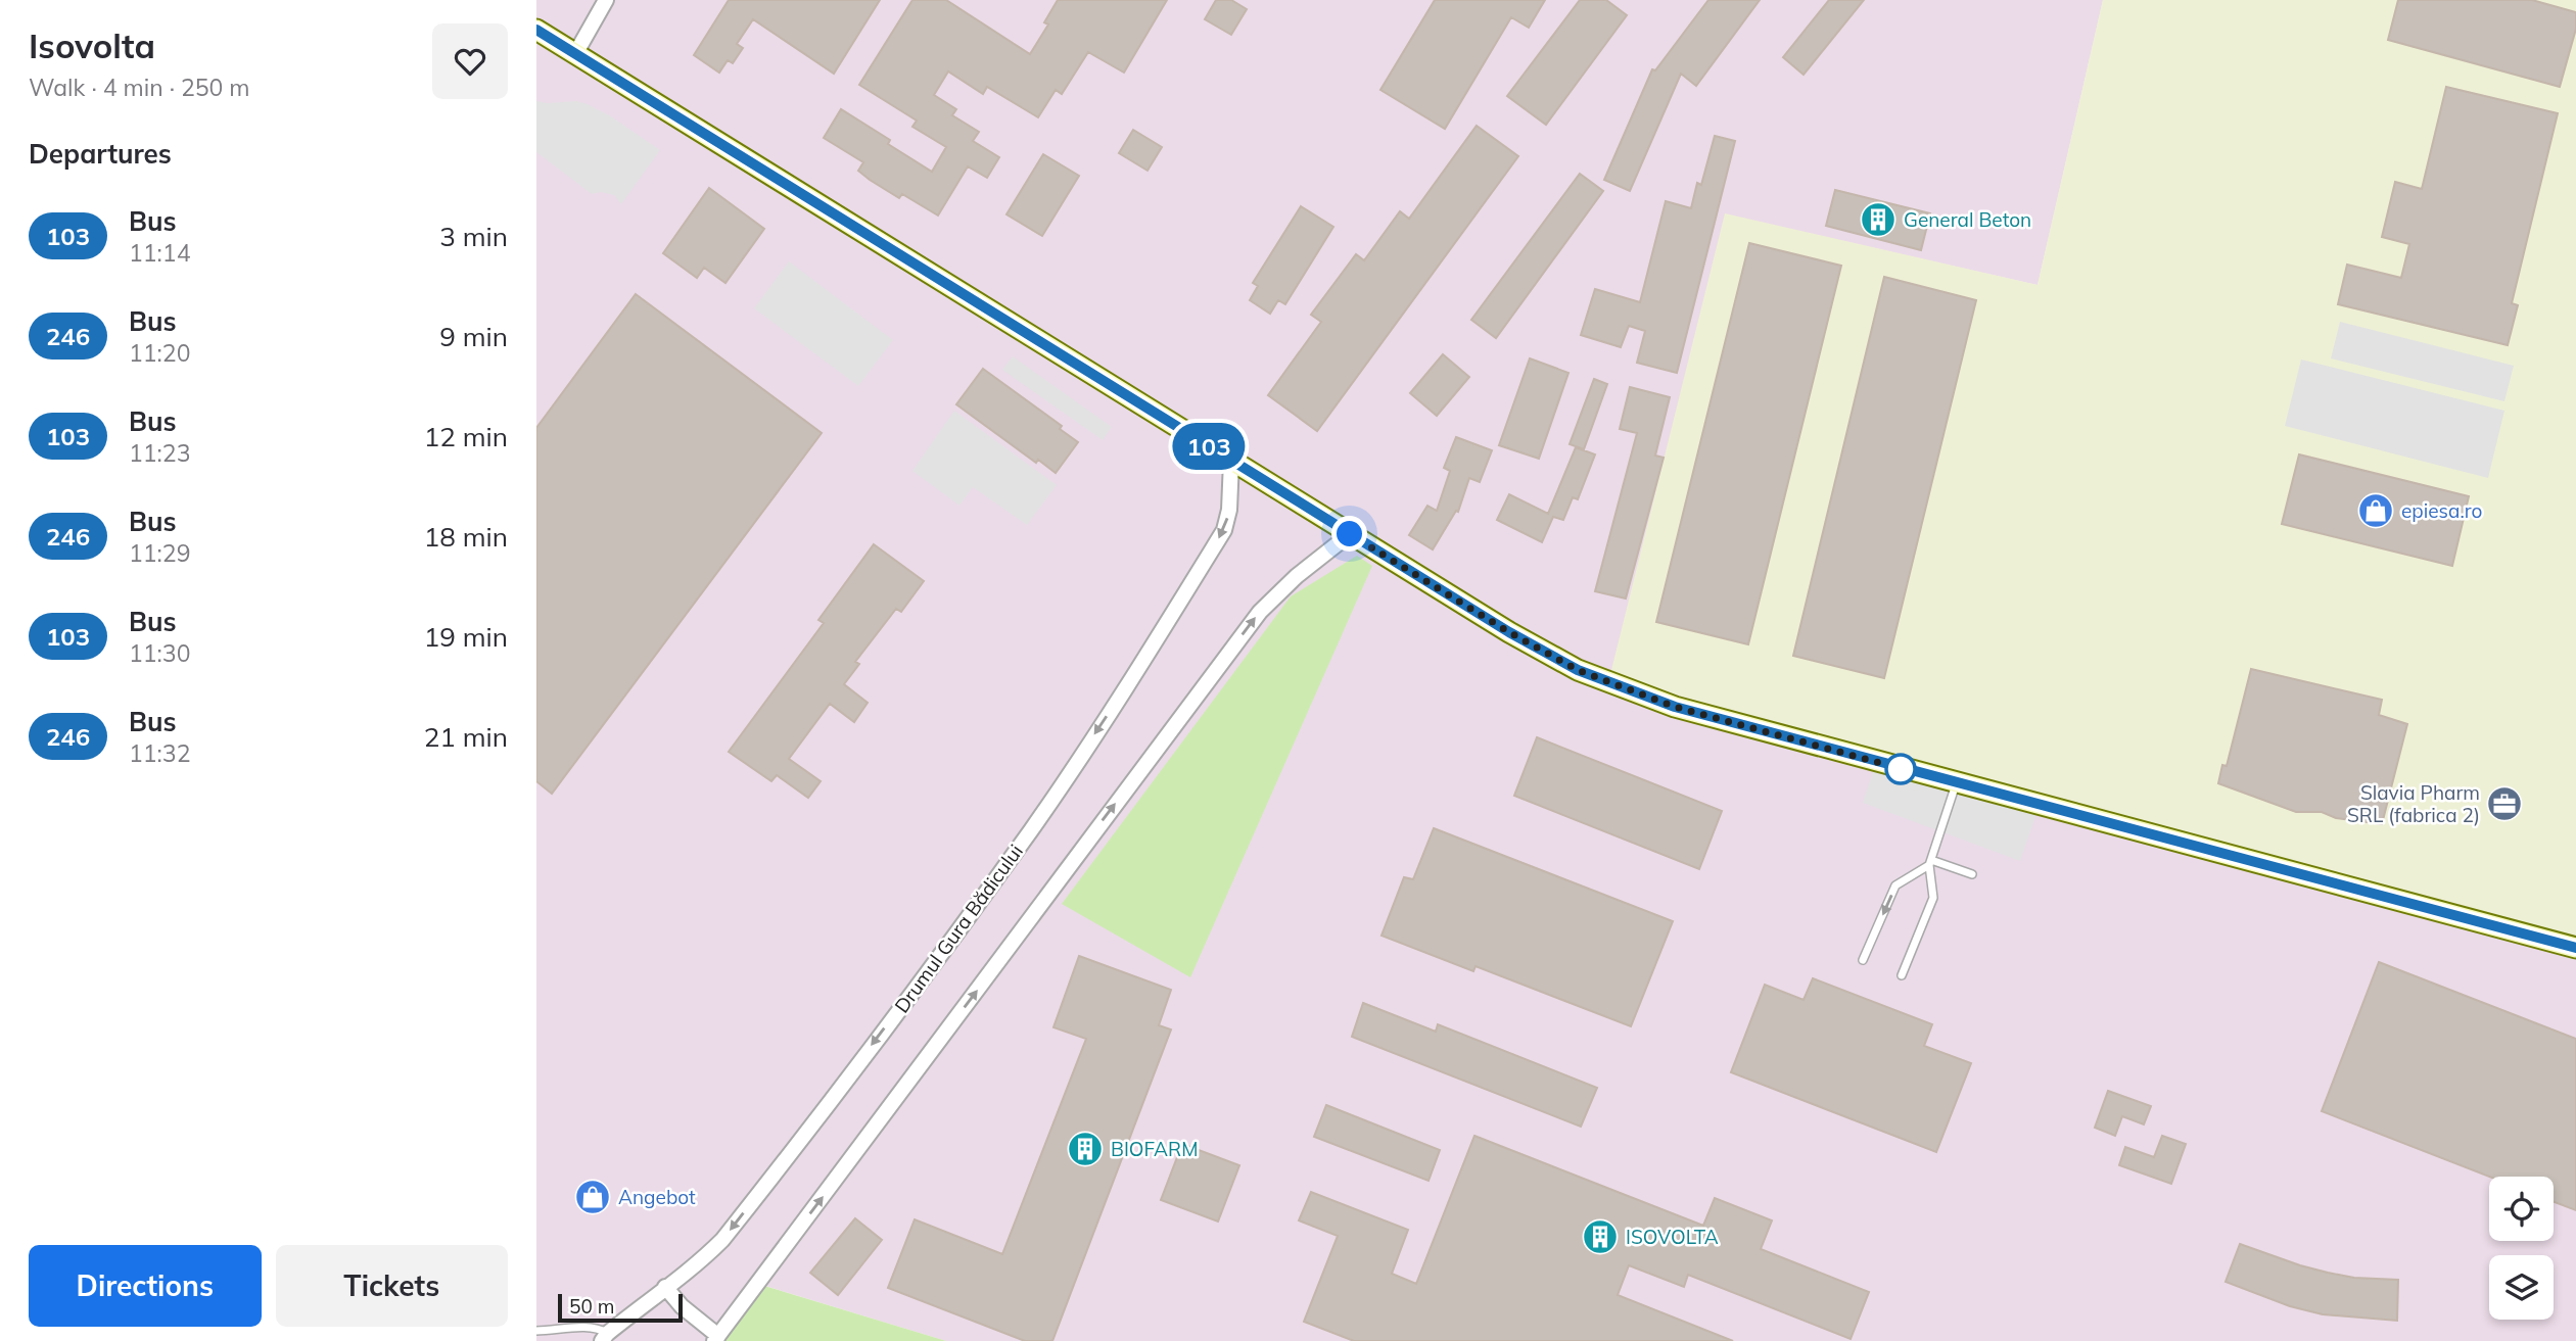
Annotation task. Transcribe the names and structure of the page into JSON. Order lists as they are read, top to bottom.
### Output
{
  "streets": {
    "street": ["Drumul Gura Bădicului"]
  },
  "places": {
    "building": ["General Beton", "BIOFARM", "ISOVOLTA"],
    "shop": ["epiesa.ro", "Angebot"],
    "office": ["Slavia Pharm SRL (fabrica 2)"]
  },
  "lines": ["bus line 103"],
  "scale_bar": "50 m",
  "page": {
    "heading": [
      ["Isovolta", "Walk · 4 min · 250 m"],
      "Departures"
    ],
    "on_map": "103",
    "list": [
      {
        "mark": "103",
        "name": "Bus",
        "note": "11:14",
        "value": "3 min"
      },
      {
        "mark": "246",
        "name": "Bus",
        "note": "11:20",
        "value": "9 min"
      },
      {
        "mark": "103",
        "name": "Bus",
        "note": "11:23",
        "value": "12 min"
      },
      {
        "mark": "246",
        "name": "Bus",
        "note": "11:29",
        "value": "18 min"
      },
      {
        "mark": "103",
        "name": "Bus",
        "note": "11:30",
        "value": "19 min"
      },
      {
        "mark": "246",
        "name": "Bus",
        "note": "11:32",
        "value": "21 min"
      }
    ],
    "buttons": ["Directions", "Tickets"],
    "scale": "50 m"
  }
}
